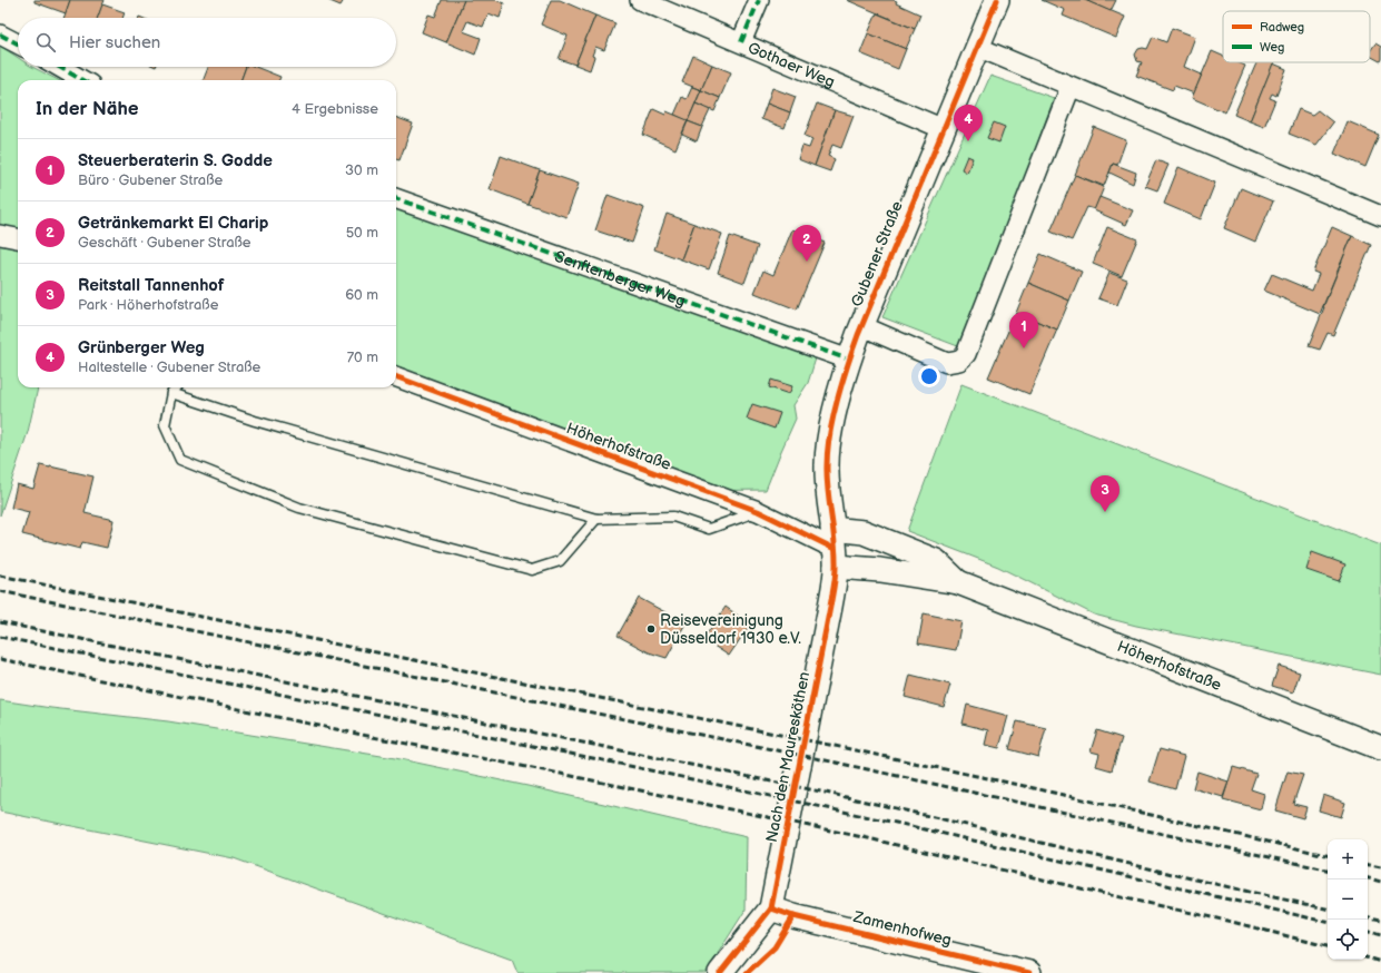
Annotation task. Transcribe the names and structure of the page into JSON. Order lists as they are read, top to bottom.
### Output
{
  "streets": {
    "street": [
      "Gothaer Weg",
      "Gubener Straße",
      "Senftenberger Weg",
      "Höherhofstraße",
      "Nach den Mauresköthen",
      "Zamenhofweg"
    ]
  },
  "crossings": [
    ["Gothaer Weg", "Gubener Straße"],
    ["Gubener Straße", "Senftenberger Weg"],
    ["Gubener Straße", "Höherhofstraße"],
    ["Gubener Straße", "Nach den Mauresköthen"],
    ["Höherhofstraße", "Nach den Mauresköthen"],
    ["Nach den Mauresköthen", "Zamenhofweg"]
  ],
  "places": ["Reisevereinigung Düsseldorf 1930 e.V."],
  "legend": ["Radweg", "Weg"],
  "page": {
    "search": "Hier suchen",
    "heading": ["In der Nähe", "4 Ergebnisse"],
    "pins": [
      "4",
      "2",
      "1",
      "3"
    ],
    "list": [
      {
        "mark": "1",
        "name": "Steuerberaterin S. Godde",
        "note": "Büro · Gubener Straße",
        "value": "30 m"
      },
      {
        "mark": "2",
        "name": "Getränkemarkt El Charip",
        "note": "Geschäft · Gubener Straße",
        "value": "50 m"
      },
      {
        "mark": "3",
        "name": "Reitstall Tannenhof",
        "note": "Park · Höherhofstraße",
        "value": "60 m"
      },
      {
        "mark": "4",
        "name": "Grünberger Weg",
        "note": "Haltestelle · Gubener Straße",
        "value": "70 m"
      }
    ],
    "map_buttons": ["+", "−"]
  }
}
